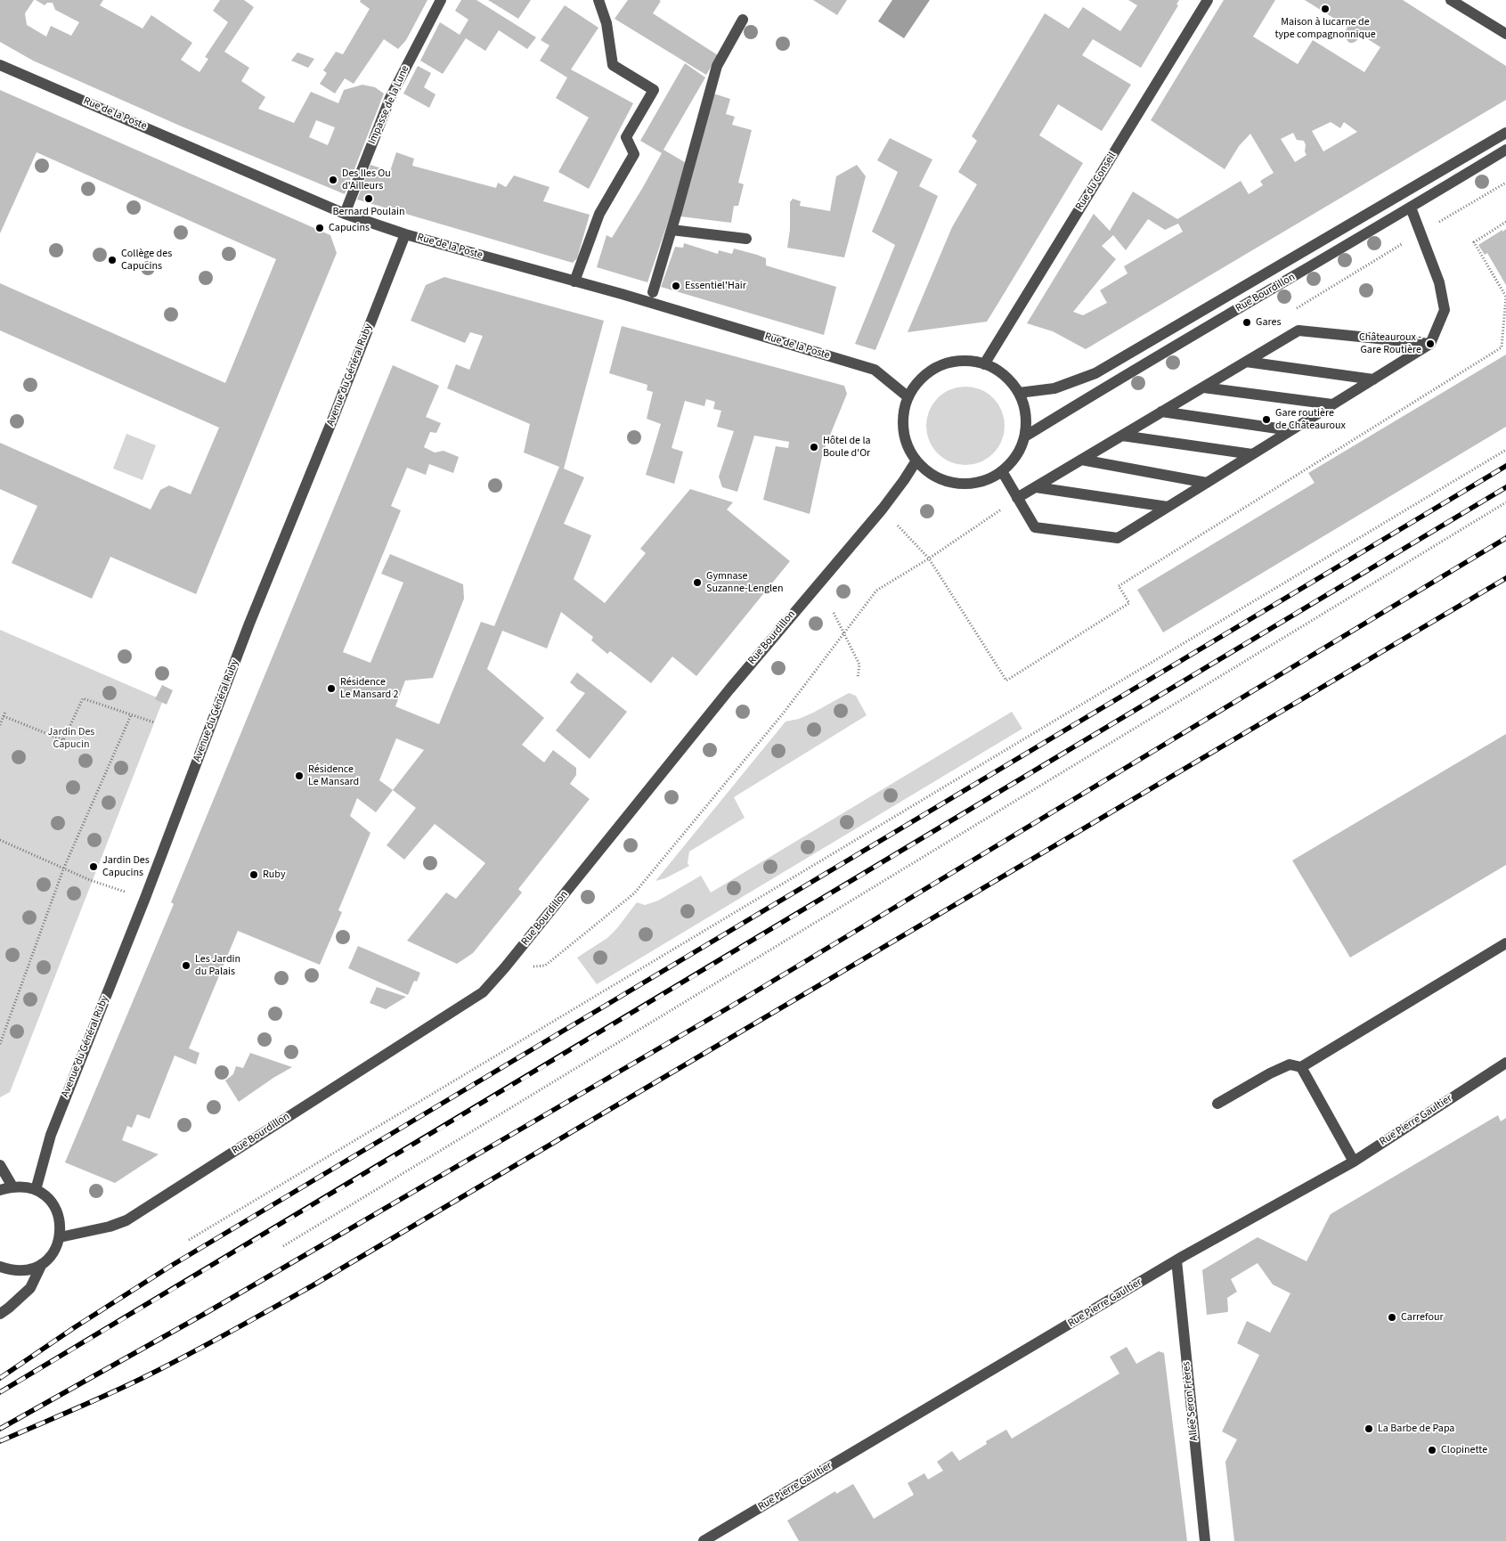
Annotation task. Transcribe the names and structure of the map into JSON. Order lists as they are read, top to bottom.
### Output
{
  "streets": {
    "street": [
      "Impasse de la Lune",
      "Rue de la Poste",
      "Rue du Conseil",
      "Rue Bourdillon",
      "Avenue du Général Ruby",
      "Rue Pierre Gaultier",
      "Allée Seron Frères"
    ]
  },
  "crossings": [
    ["Impasse de la Lune", "Rue de la Poste"],
    ["Rue de la Poste", "Rue du Conseil"],
    ["Rue de la Poste", "Rue Bourdillon"],
    ["Rue de la Poste", "Avenue du Général Ruby"],
    ["Rue du Conseil", "Rue Bourdillon"],
    ["Rue Pierre Gaultier", "Allée Seron Frères"]
  ],
  "parks": ["Jardin Des Capucin"],
  "places": [
    "Maison à lucarne de type compagnonnique",
    "Des Iles Ou d'Ailleurs",
    "Bernard Poulain",
    "Capucins",
    "Collège des Capucins",
    "Essentiel'Hair",
    "Gares",
    "Châteauroux - Gare Routière",
    "Gare routière de Châteauroux",
    "Hôtel de la Boule d'Or",
    "Gymnase Suzanne-Lenglen",
    "Résidence Le Mansard 2",
    "Résidence Le Mansard",
    "Jardin Des Capucins",
    "Ruby",
    "Les Jardin du Palais",
    "Carrefour",
    "La Barbe de Papa",
    "Clopinette"
  ]
}
